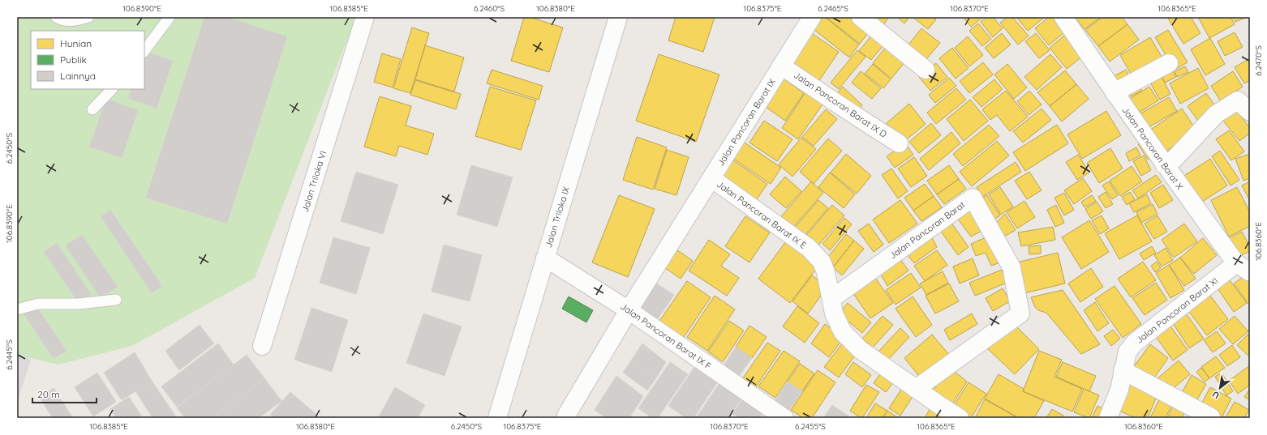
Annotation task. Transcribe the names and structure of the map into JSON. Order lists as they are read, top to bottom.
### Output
{
  "streets": {
    "street": [
      "Jalan Pancoran Barat IX D",
      "Jalan Pancoran Barat IX",
      "Jalan Pancoran Barat X",
      "Jalan Triloka VI",
      "Jalan Pancoran Barat IX E",
      "Jalan Triloka IX",
      "Jalan Pancoran Barat",
      "Jalan Pancoran Barat XI",
      "Jalan Pancoran Barat IX F"
    ]
  },
  "crossings": [
    ["Jalan Pancoran Barat IX D", "Jalan Pancoran Barat IX"],
    ["Jalan Pancoran Barat IX", "Jalan Pancoran Barat IX E"],
    ["Jalan Pancoran Barat IX", "Jalan Pancoran Barat IX F"],
    ["Jalan Pancoran Barat X", "Jalan Pancoran Barat XI"],
    ["Jalan Pancoran Barat IX E", "Jalan Pancoran Barat"],
    ["Jalan Triloka IX", "Jalan Pancoran Barat IX F"]
  ],
  "legend": ["Hunian", "Publik", "Lainnya"],
  "scale_bar": "20 m",
  "north": "bottom left",
  "coordinates": [
    "106.8390°E",
    "106.8385°E",
    "6.2460°S",
    "106.8380°E",
    "106.8375°E",
    "6.2465°S",
    "106.8370°E",
    "106.8365°E",
    "6.2470°S",
    "6.2450°S",
    "106.8360°E",
    "6.2445°S",
    "6.2455°S"
  ]
}
